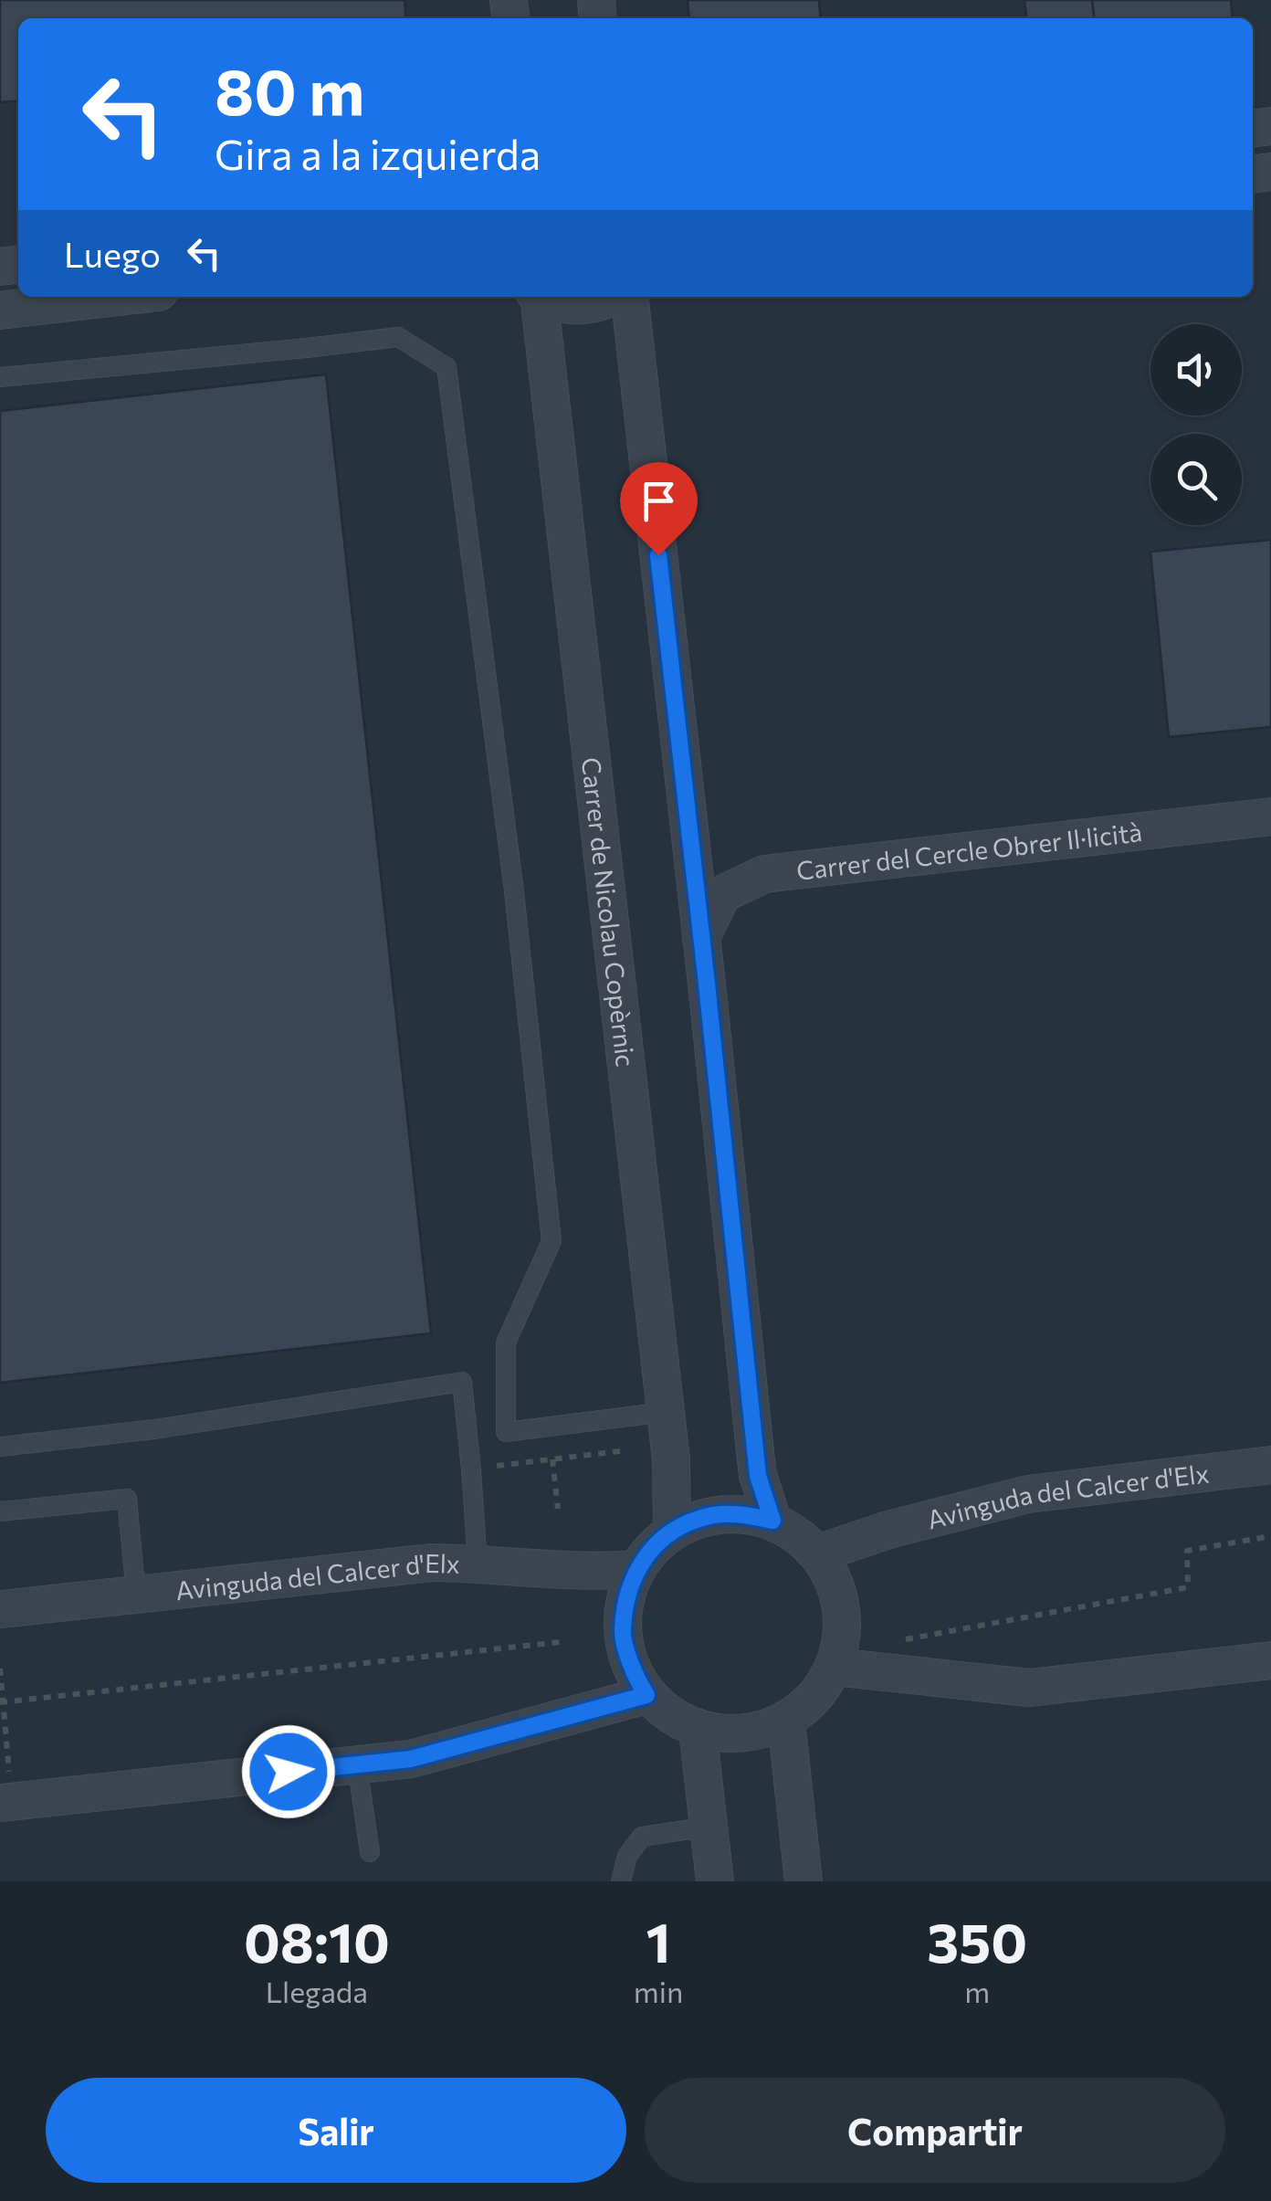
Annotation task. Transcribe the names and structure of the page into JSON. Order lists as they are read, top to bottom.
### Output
{
  "streets": {
    "street": ["Carrer del Cercle Obrer Il·licità", "Carrer de Nicolau Copèrnic", "Avinguda del Calcer d'Elx"]
  },
  "crossings": [
    ["Carrer de Nicolau Copèrnic", "Avinguda del Calcer d'Elx"]
  ],
  "page": {
    "turn": ["80 m", "Gira a la izquierda"],
    "then": "Luego",
    "eta": [
      "08:10",
      "Llegada",
      "1",
      "min",
      "350",
      "m"
    ],
    "buttons": ["Salir", "Compartir"]
  }
}
